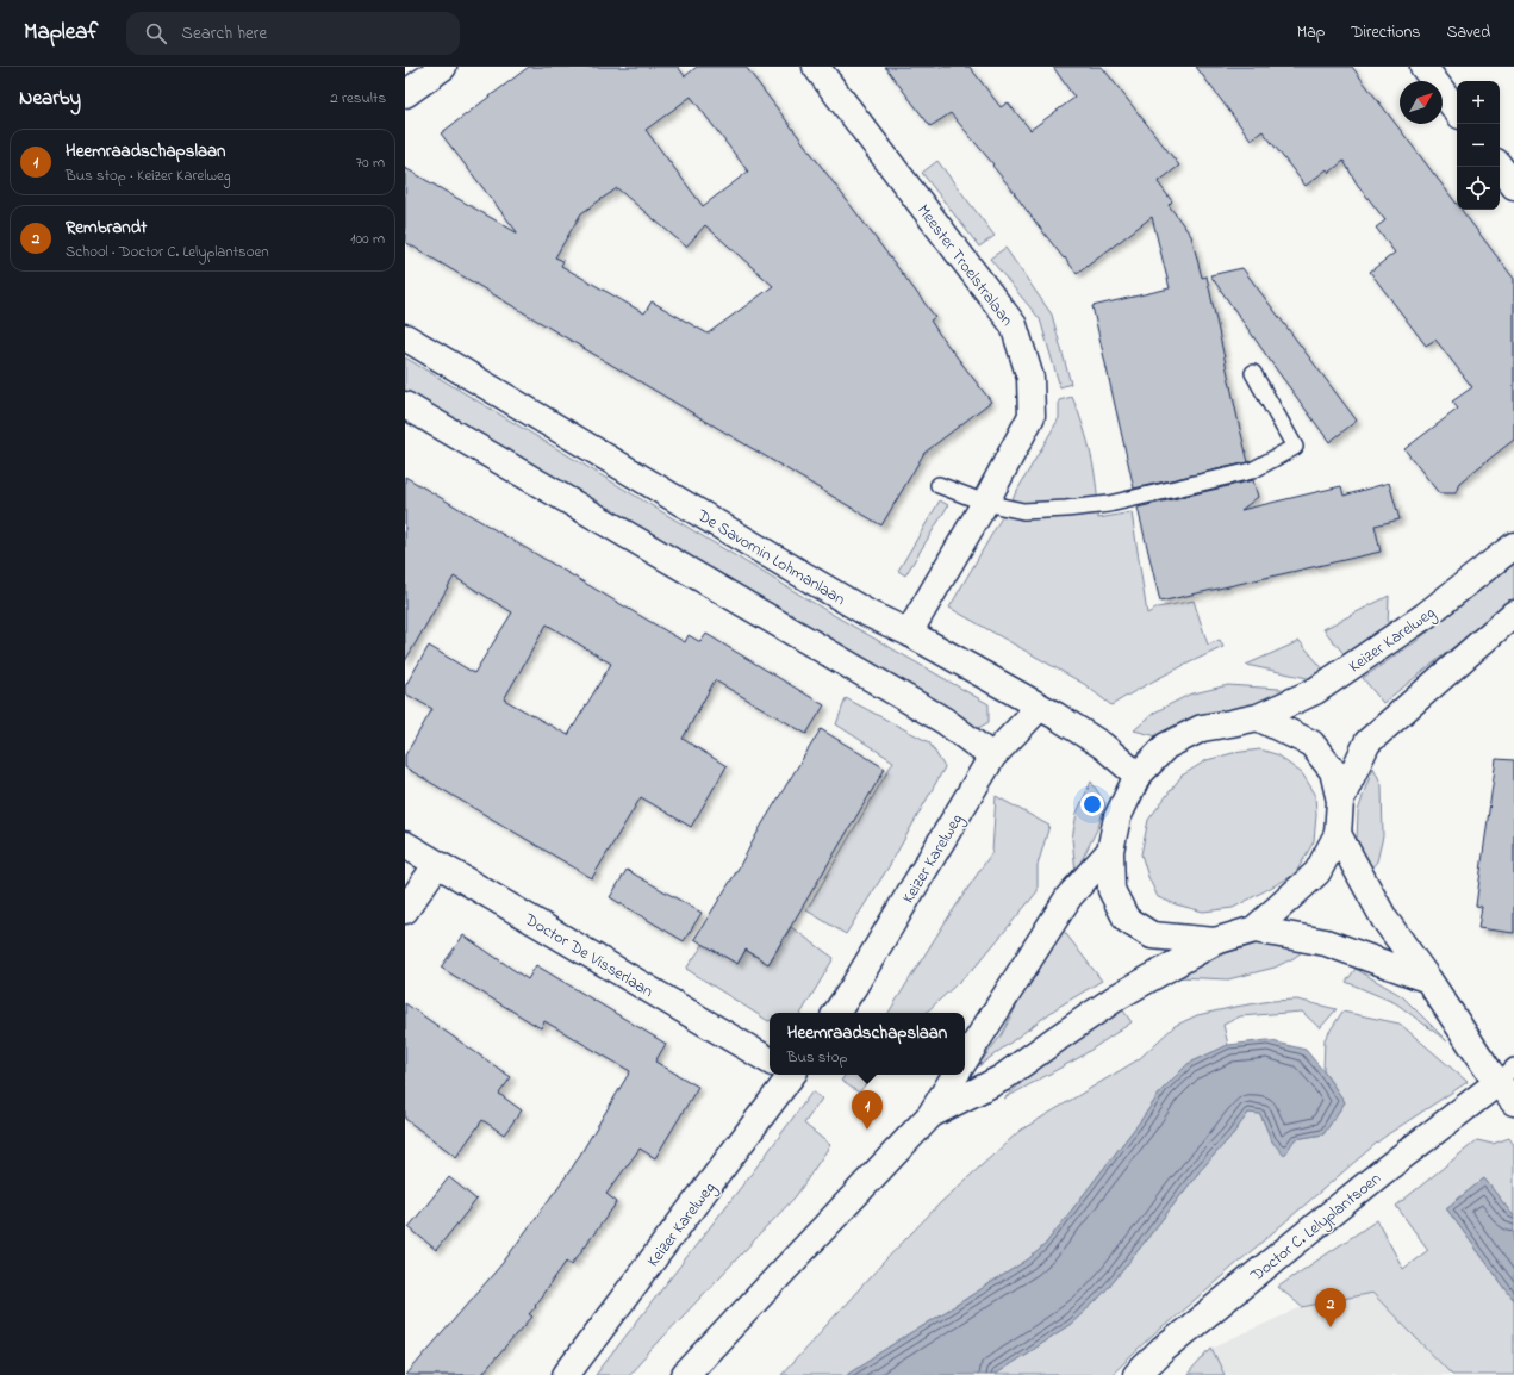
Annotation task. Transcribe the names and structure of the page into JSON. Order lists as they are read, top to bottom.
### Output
{
  "streets": {
    "street": [
      "Meester Troelstralaan",
      "De Savornin Lohmanlaan",
      "Keizer Karelweg",
      "Doctor De Visserlaan",
      "Doctor C. Lelyplantsoen"
    ]
  },
  "crossings": [
    ["Meester Troelstralaan", "De Savornin Lohmanlaan"],
    ["De Savornin Lohmanlaan", "Keizer Karelweg"]
  ],
  "north": "top right",
  "page": {
    "header": "Mapleaf",
    "search": "Search here",
    "nav": ["Map", "Directions", "Saved"],
    "heading": ["Nearby", "2 results"],
    "map_buttons": ["+", "−"],
    "list": [
      {
        "mark": "1",
        "name": "Heemraadschapslaan",
        "note": "Bus stop · Keizer Karelweg",
        "value": "70 m"
      },
      {
        "mark": "2",
        "name": "Rembrandt",
        "note": "School · Doctor C. Lelyplantsoen",
        "value": "100 m"
      }
    ],
    "popup": ["Heemraadschapslaan", "Bus stop"],
    "pins": ["1", "2"]
  }
}
